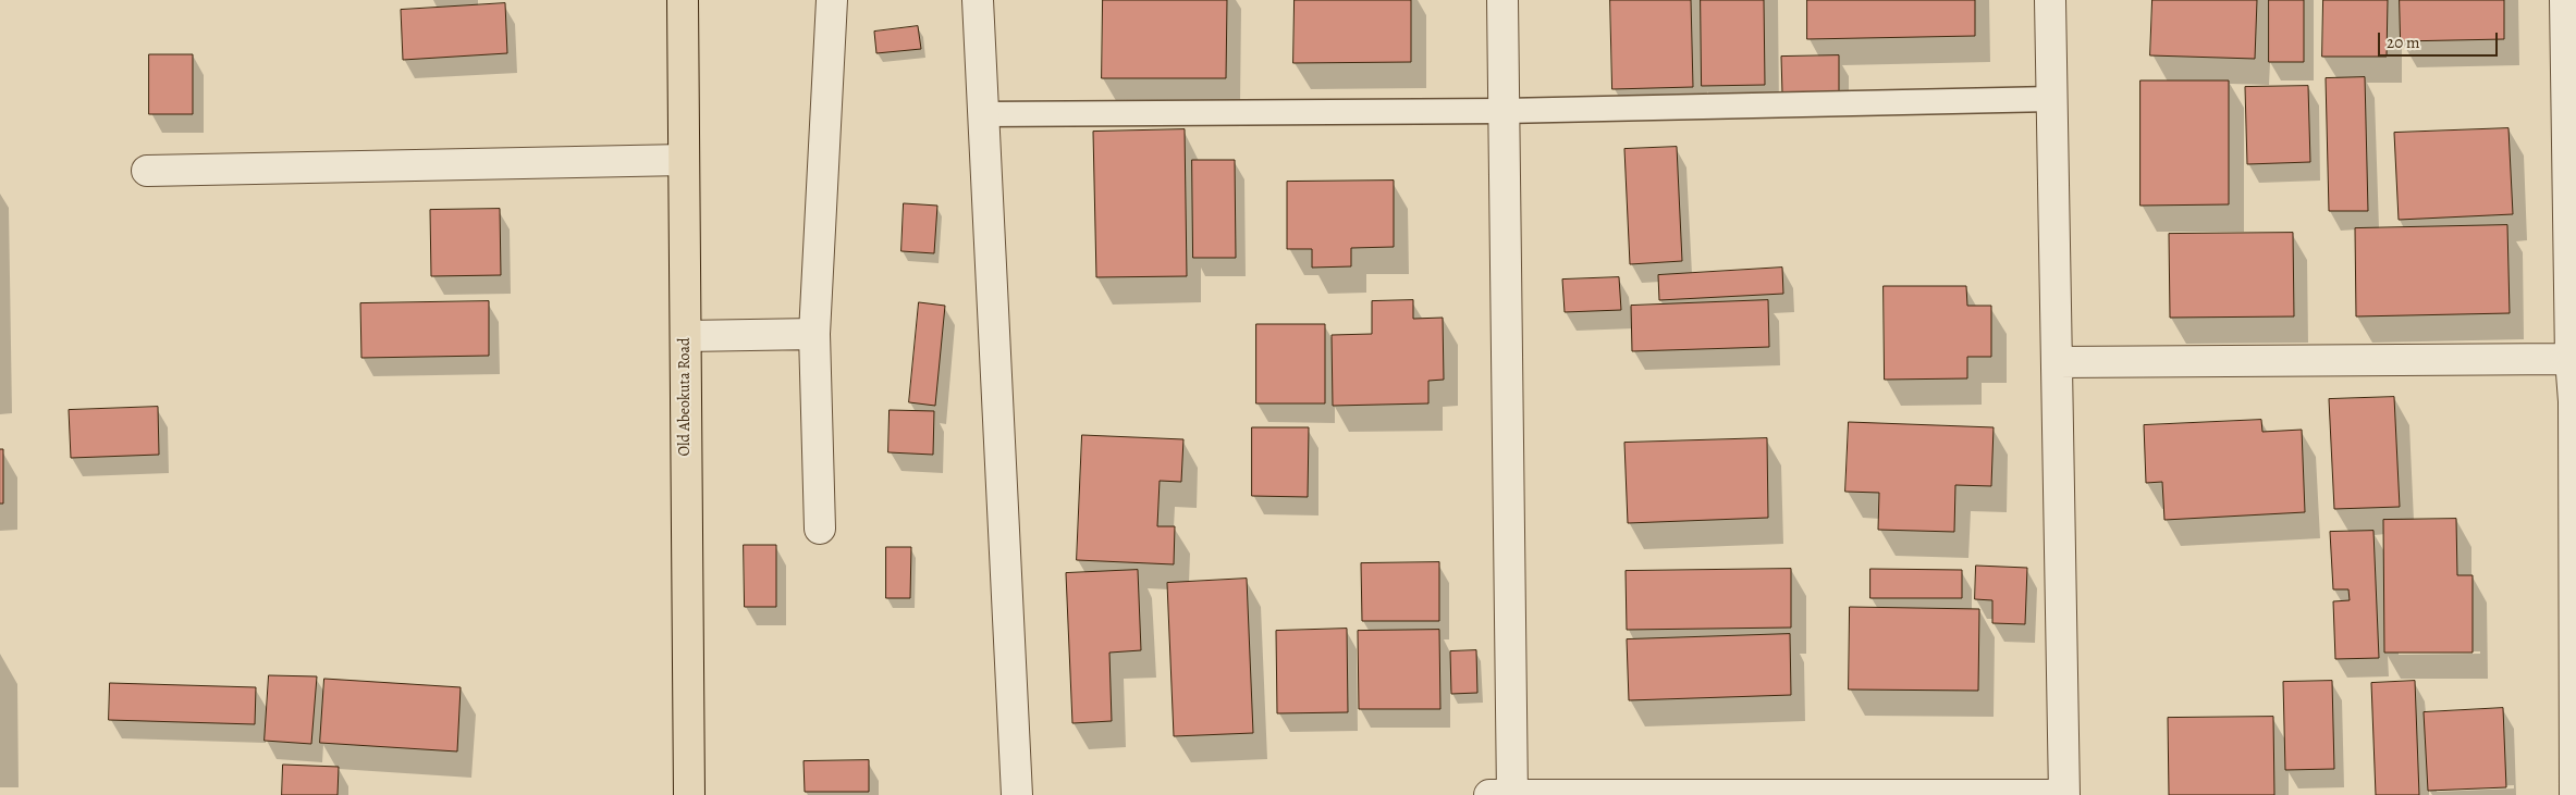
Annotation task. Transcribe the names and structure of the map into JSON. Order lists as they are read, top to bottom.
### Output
{
  "streets": {
    "highway": ["Old Abeokuta Road"]
  },
  "scale_bar": "20 m"
}
